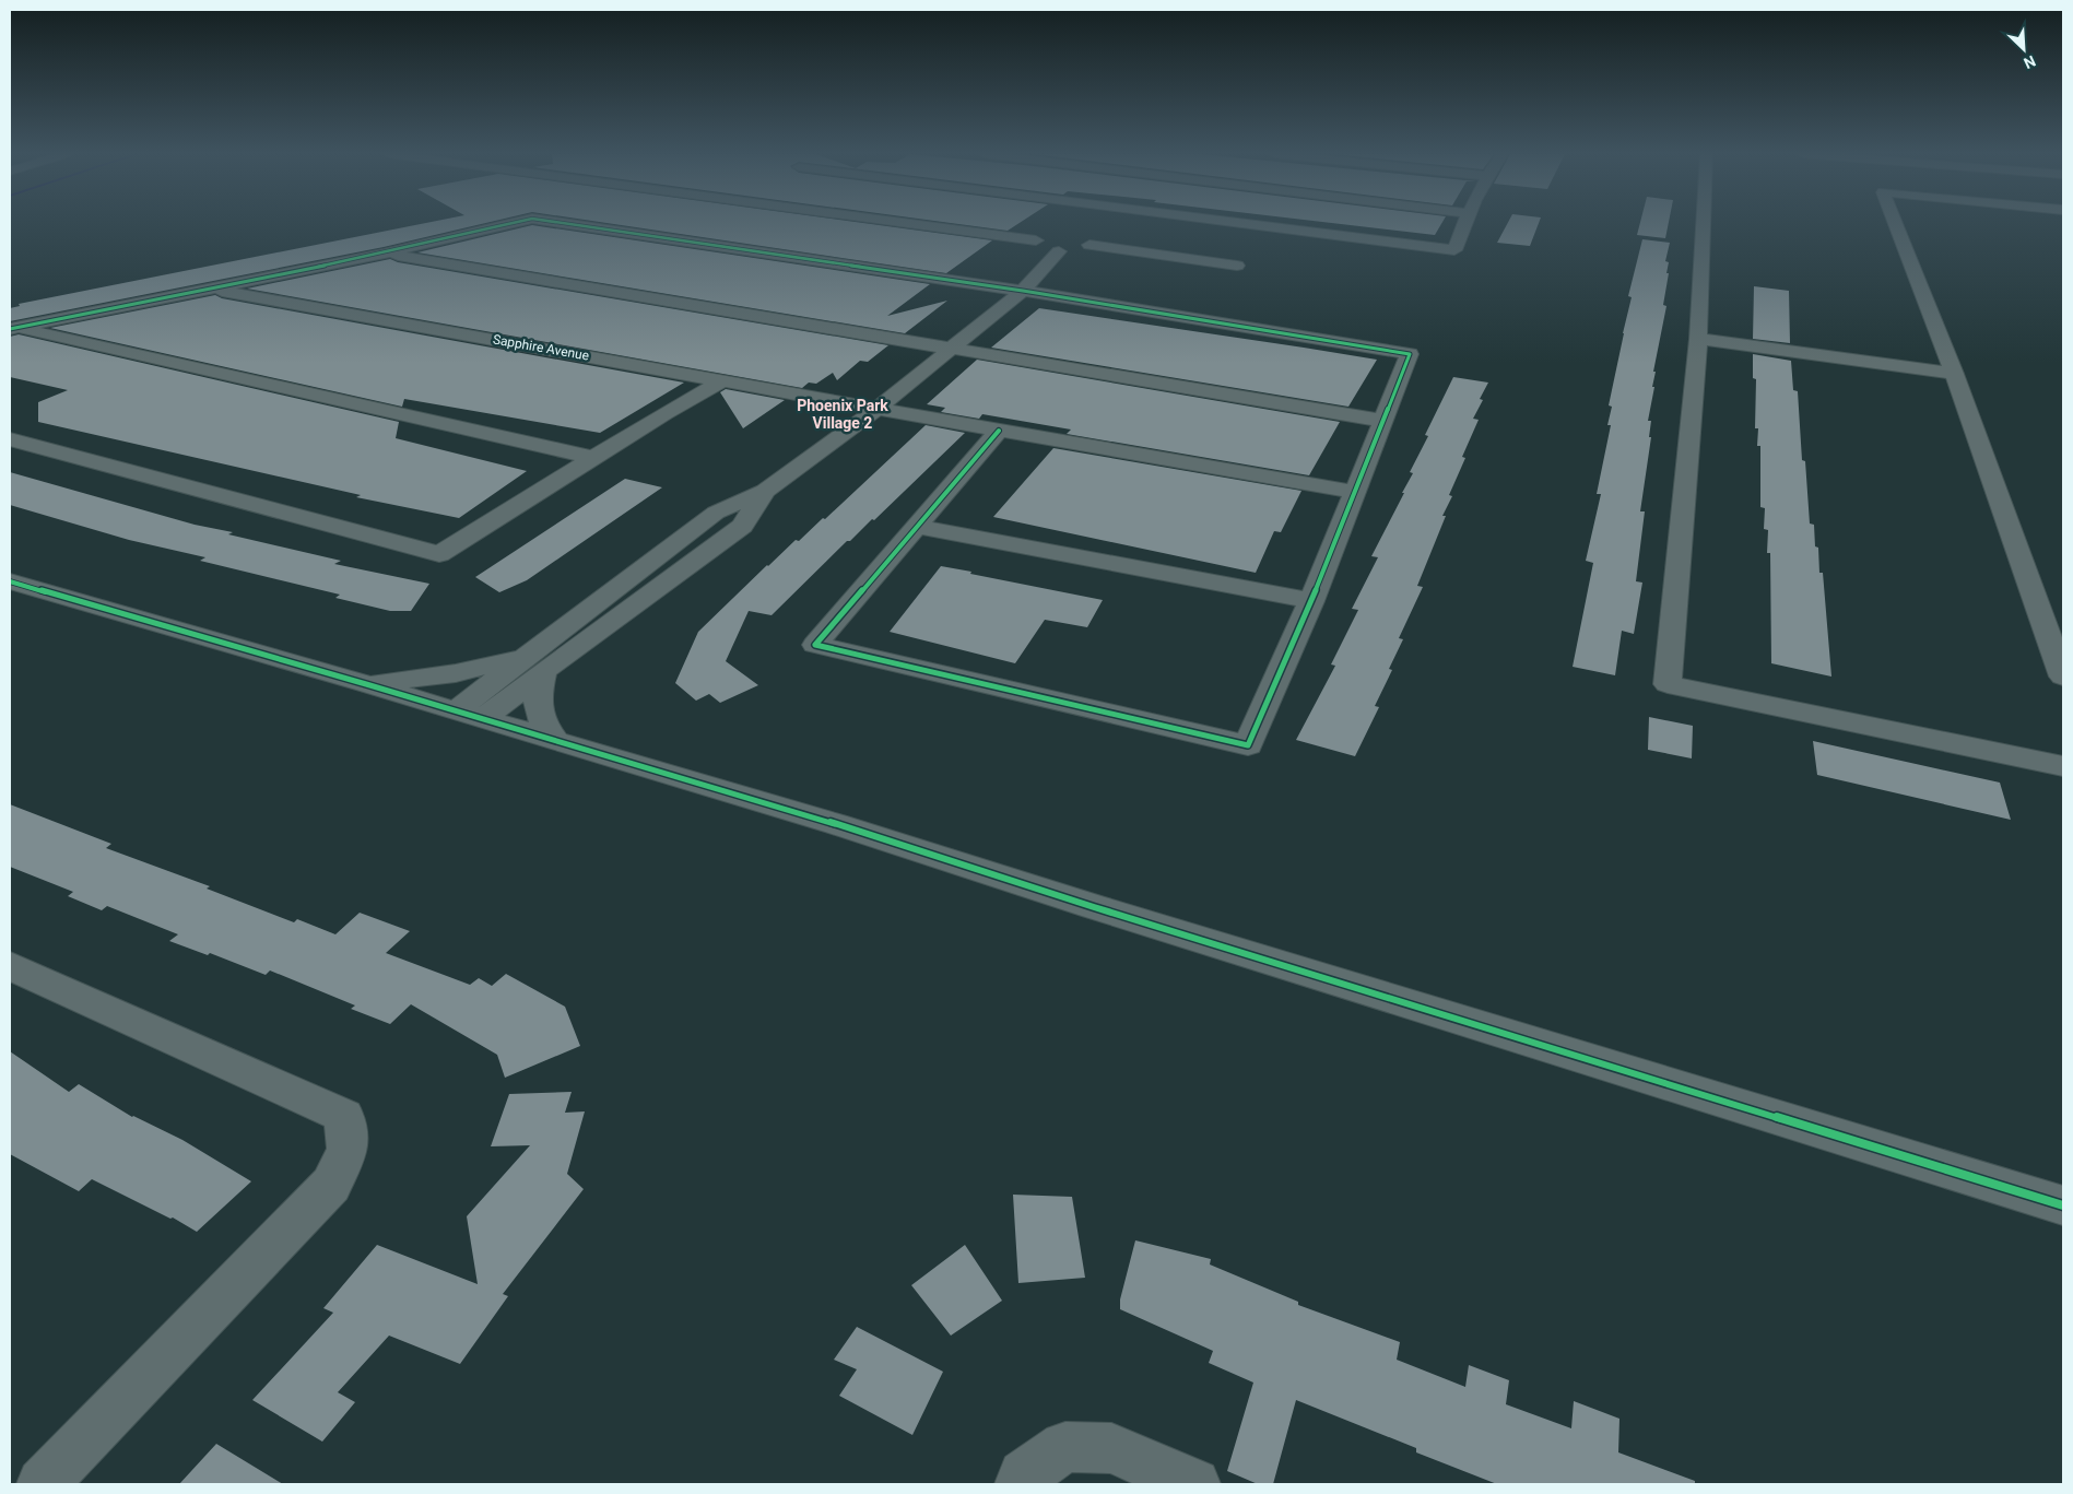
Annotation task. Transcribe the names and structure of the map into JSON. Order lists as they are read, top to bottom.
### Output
{
  "streets": {
    "street": ["Sapphire Avenue"]
  },
  "districts": ["Phoenix Park Village 2"],
  "north": "bottom right"
}
